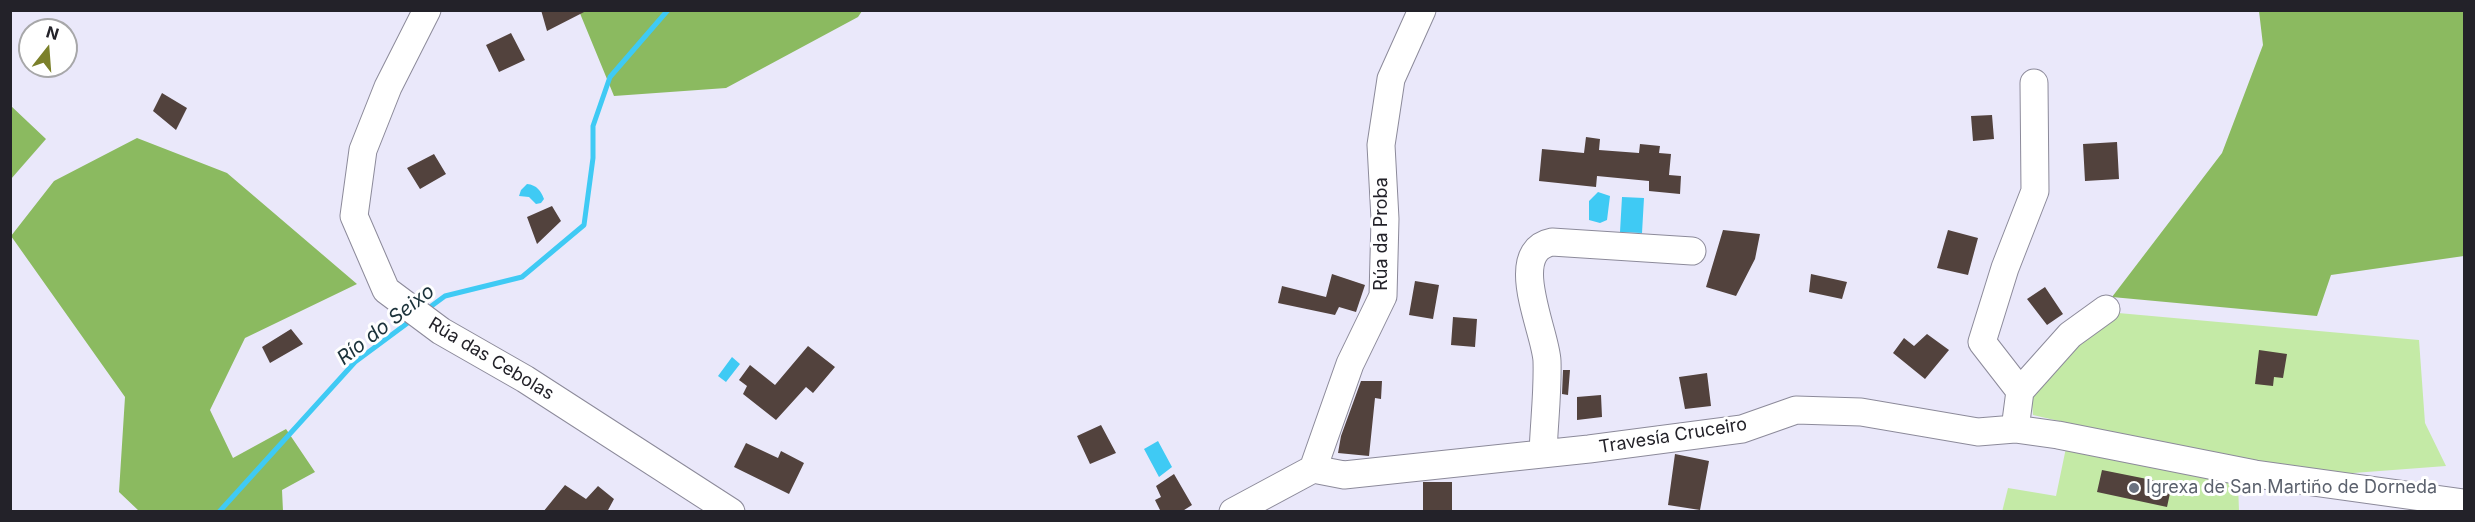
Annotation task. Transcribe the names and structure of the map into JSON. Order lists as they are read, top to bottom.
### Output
{
  "streets": {
    "street": ["Rúa da Proba", "Rúa das Cebolas", "Travesía Cruceiro"]
  },
  "crossings": [
    ["Rúa da Proba", "Travesía Cruceiro"]
  ],
  "water": ["Río do Seixo"],
  "places": ["Igrexa de San Martiño de Dorneda"],
  "north": "top"
}
